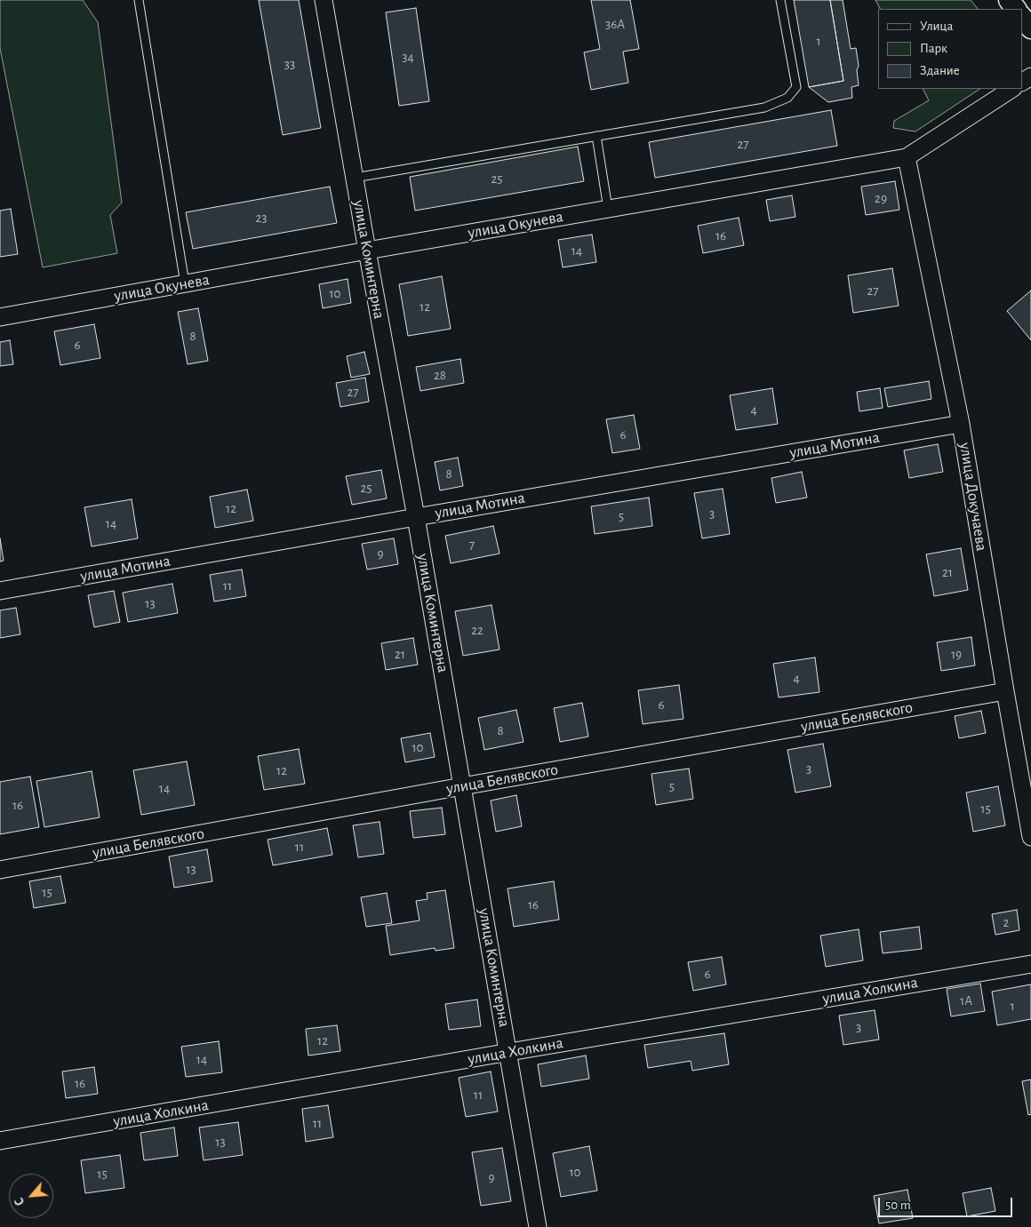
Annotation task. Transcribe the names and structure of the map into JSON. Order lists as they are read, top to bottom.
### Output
{
  "streets": {
    "street": [
      "улица Окунева",
      "улица Коминтерна",
      "улица Мотина",
      "улица Докучаева",
      "улица Белявского",
      "улица Холкина"
    ]
  },
  "crossings": [
    ["улица Окунева", "улица Коминтерна"],
    ["улица Окунева", "улица Докучаева"],
    ["улица Коминтерна", "улица Мотина"],
    ["улица Коминтерна", "улица Белявского"],
    ["улица Коминтерна", "улица Холкина"],
    ["улица Мотина", "улица Докучаева"],
    ["улица Докучаева", "улица Белявского"]
  ],
  "house_numbers": [
    "36А",
    "1",
    "34",
    "33",
    "27",
    "25",
    "29",
    "23",
    "16",
    "14",
    "27",
    "10",
    "12",
    "8",
    "6",
    "28",
    "27",
    "4",
    "6",
    "8",
    "25",
    "12",
    "3",
    "5",
    "14",
    "7",
    "9",
    "21",
    "11",
    "13",
    "22",
    "21",
    "19",
    "4",
    "6",
    "8",
    "10",
    "3",
    "12",
    "5",
    "14",
    "16",
    "15",
    "11",
    "13",
    "15",
    "16",
    "2",
    "6",
    "1А",
    "1",
    "3",
    "12",
    "14",
    "16",
    "11",
    "11",
    "13",
    "10",
    "15",
    "9"
  ],
  "legend": ["Улица", "Парк", "Здание"],
  "scale_bar": "50 m",
  "north": "bottom left"
}
